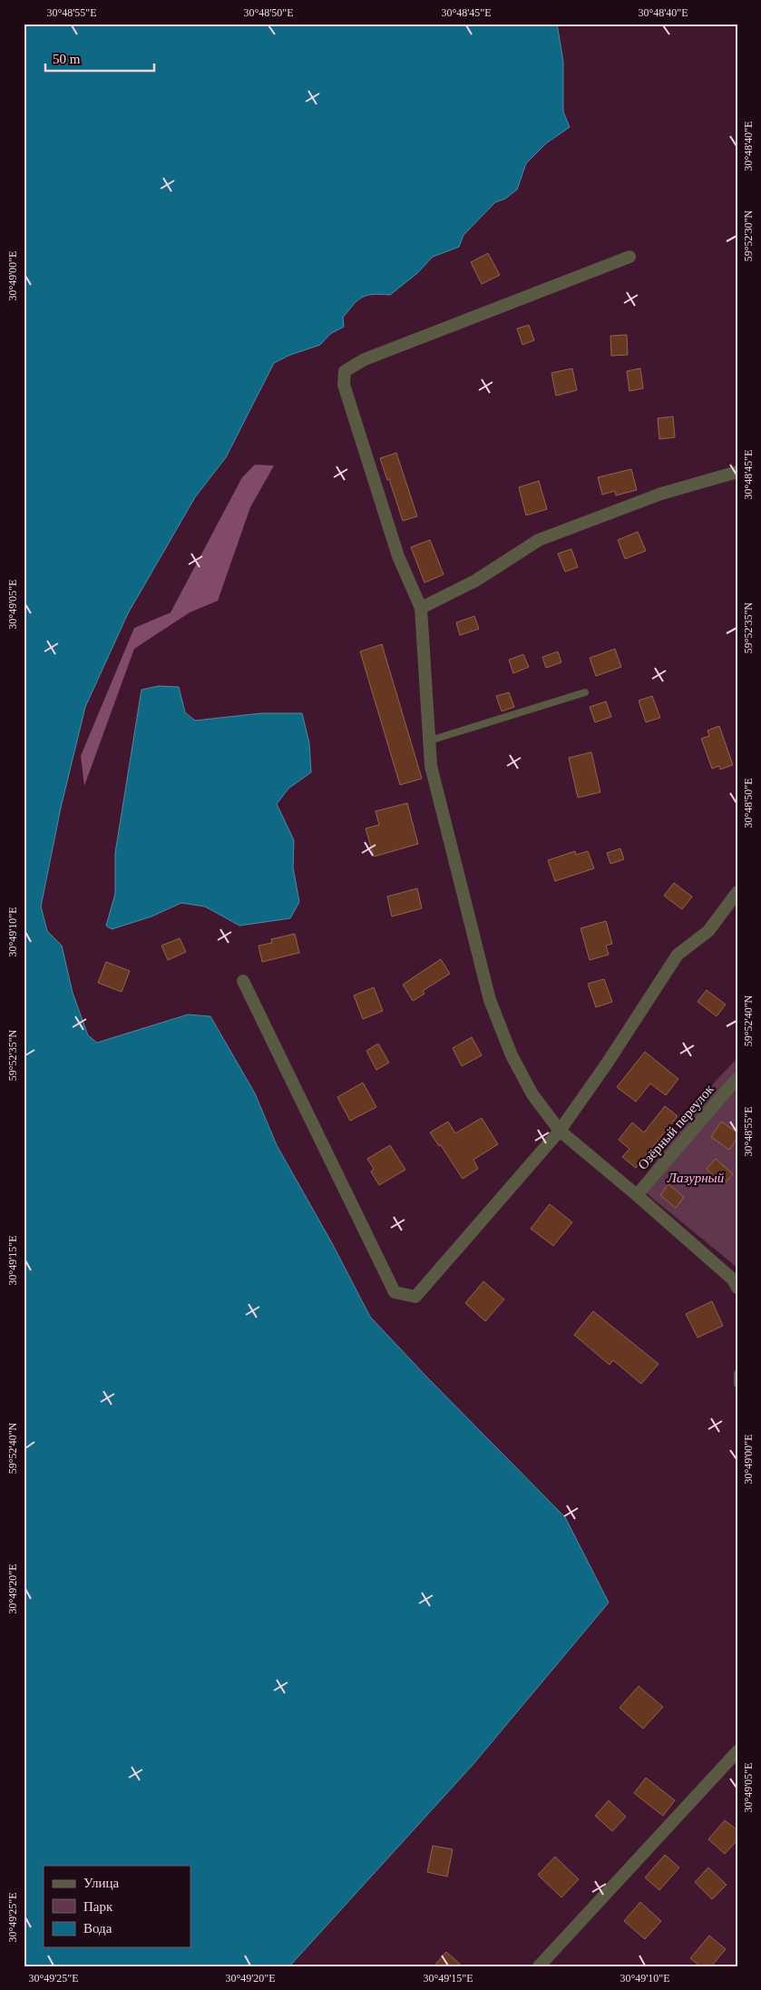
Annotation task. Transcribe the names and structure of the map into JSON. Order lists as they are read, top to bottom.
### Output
{
  "streets": {
    "street": ["Озёрный переулок"]
  },
  "parks": ["Лазурный"],
  "legend": ["Улица", "Парк", "Вода"],
  "scale_bar": "50 m",
  "coordinates": [
    "30°48'55\"E",
    "30°48'50\"E",
    "30°48'45\"E",
    "30°48'40\"E",
    "59°52'30\"N",
    "30°49'00\"E",
    "30°49'05\"E",
    "59°52'35\"N",
    "30°49'10\"E",
    "59°52'40\"N",
    "30°49'15\"E",
    "30°49'20\"E",
    "30°49'25\"E"
  ]
}
